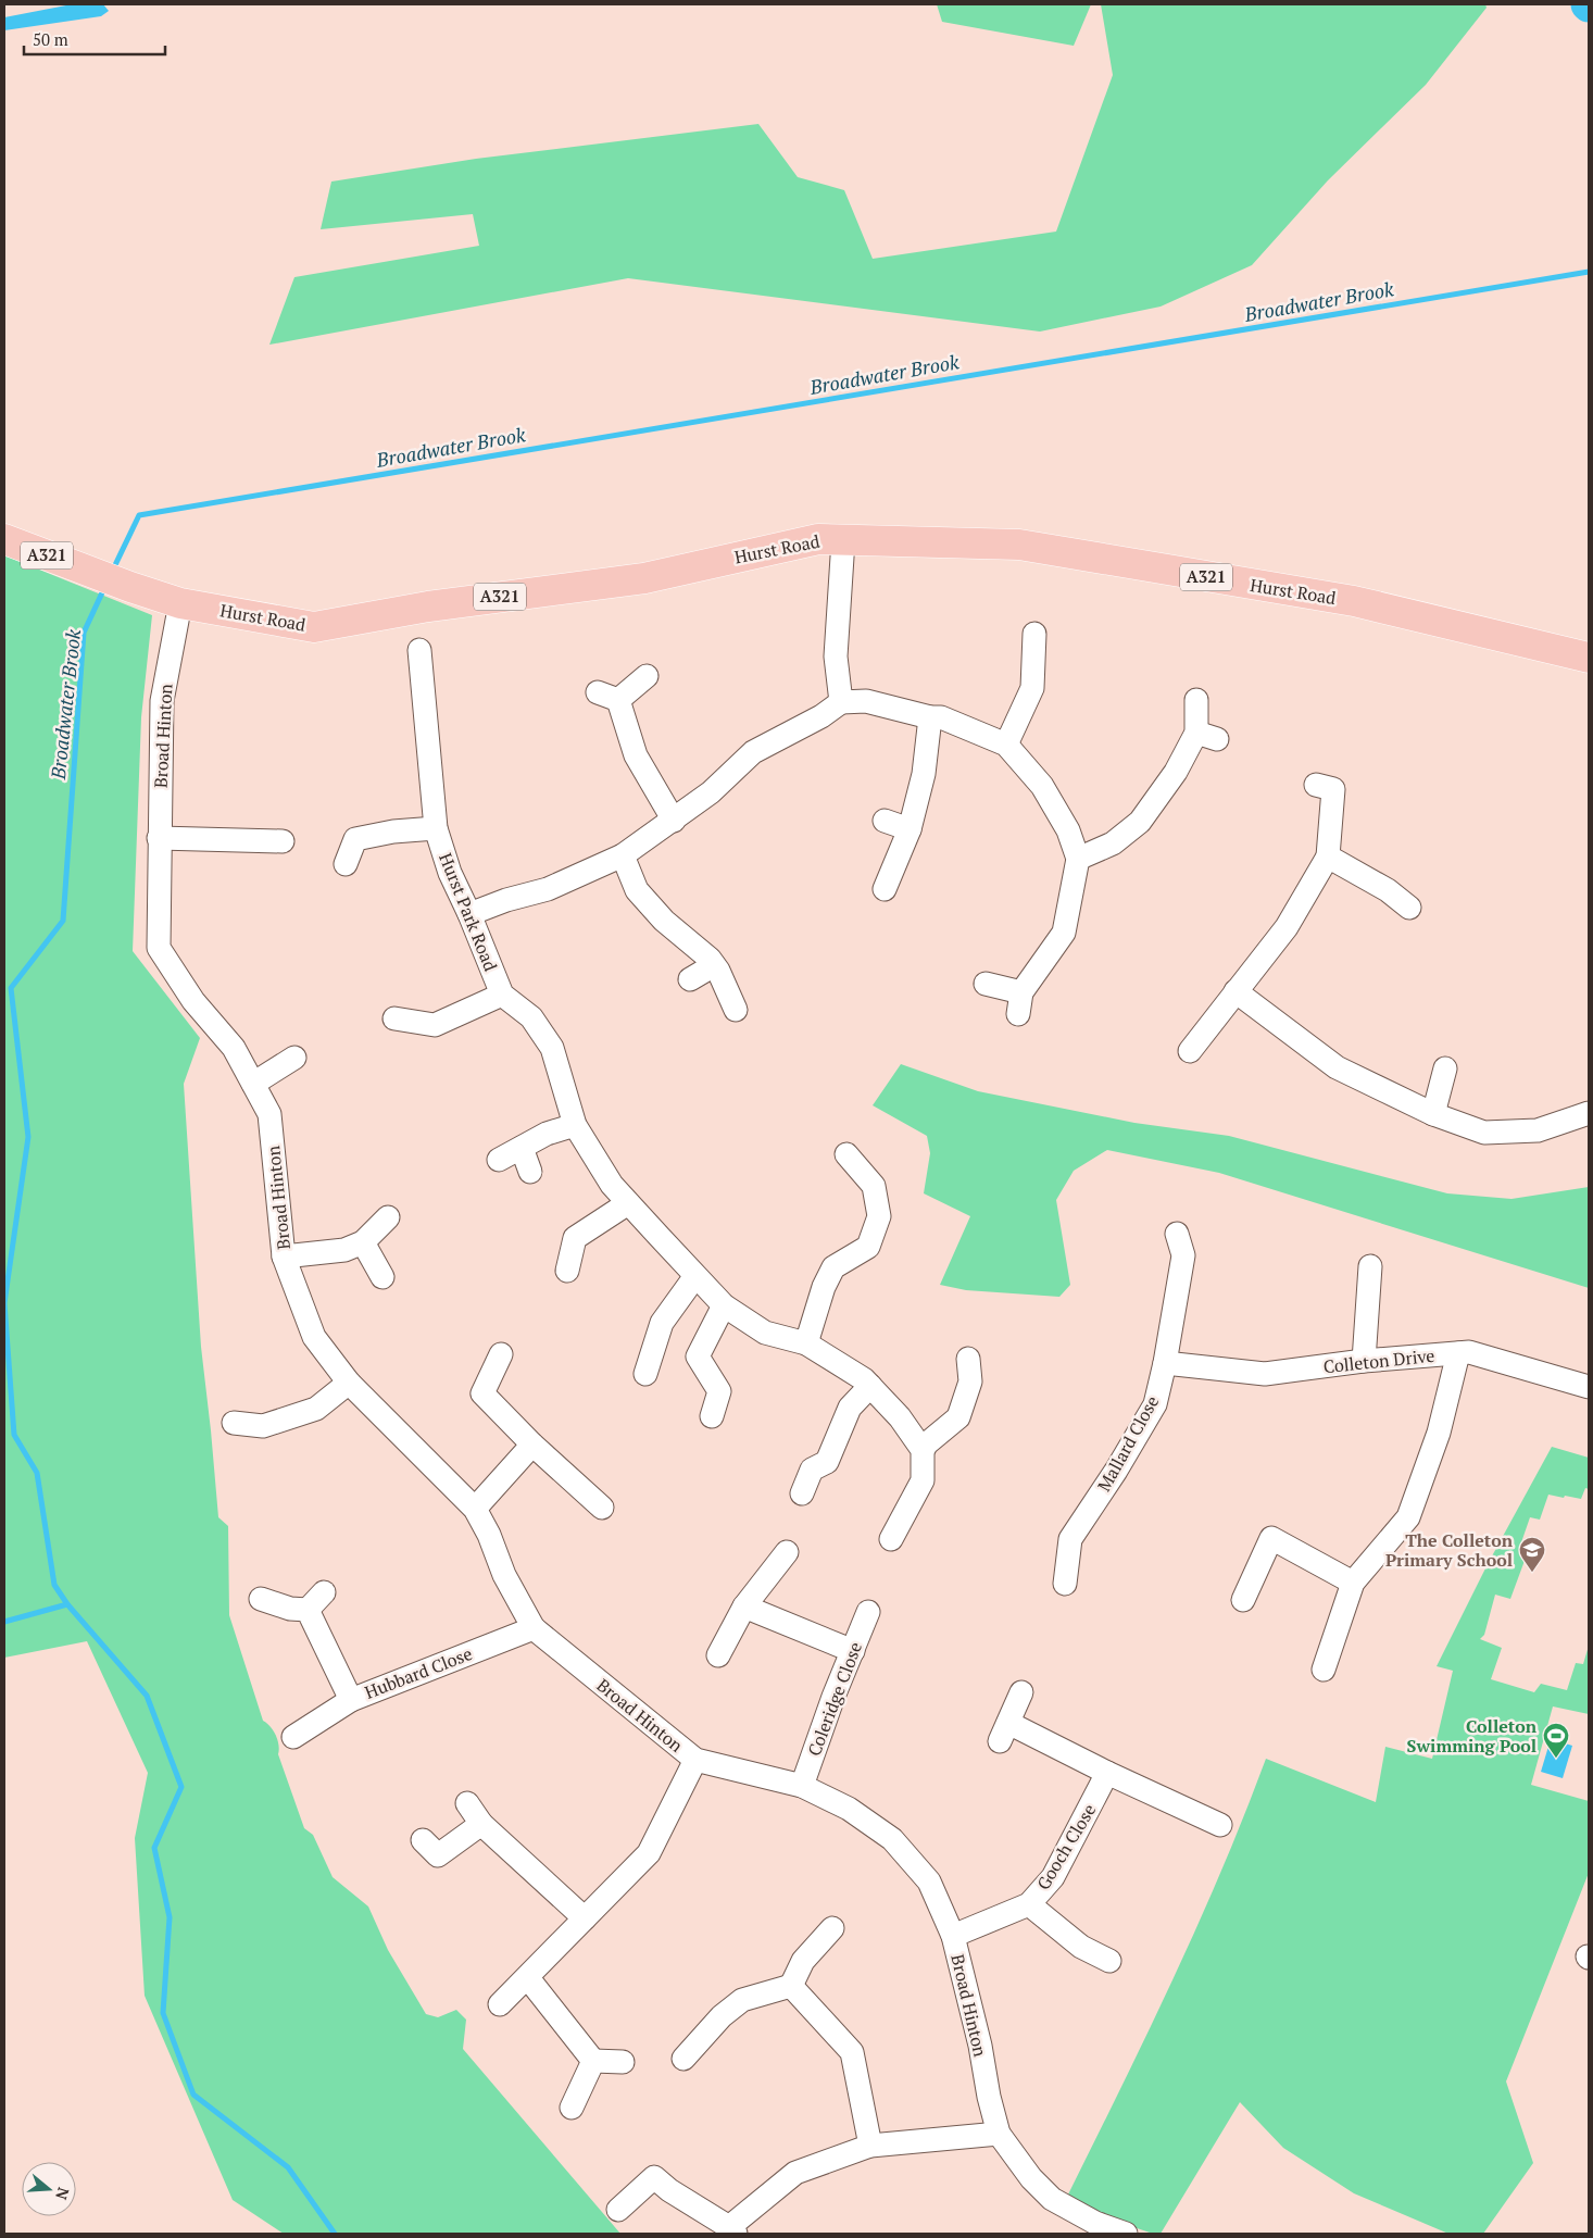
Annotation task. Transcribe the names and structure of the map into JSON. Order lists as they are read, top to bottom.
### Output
{
  "streets": {
    "main road": ["Hurst Road", "A321"],
    "street": [
      "Broad Hinton",
      "Hurst Park Road",
      "Colleton Drive",
      "Mallard Close",
      "Hubbard Close",
      "Coleridge Close",
      "Gooch Close"
    ]
  },
  "crossings": [
    ["Hurst Road", "Broad Hinton"],
    ["Broad Hinton", "Hubbard Close"],
    ["Broad Hinton", "Coleridge Close"],
    ["Broad Hinton", "Gooch Close"],
    ["Colleton Drive", "Mallard Close"]
  ],
  "water": ["Broadwater Brook"],
  "places": {
    "school or university": ["The Colleton Primary School"],
    "sports": ["Colleton Swimming Pool"]
  },
  "scale_bar": "50 m",
  "north": "right"
}
